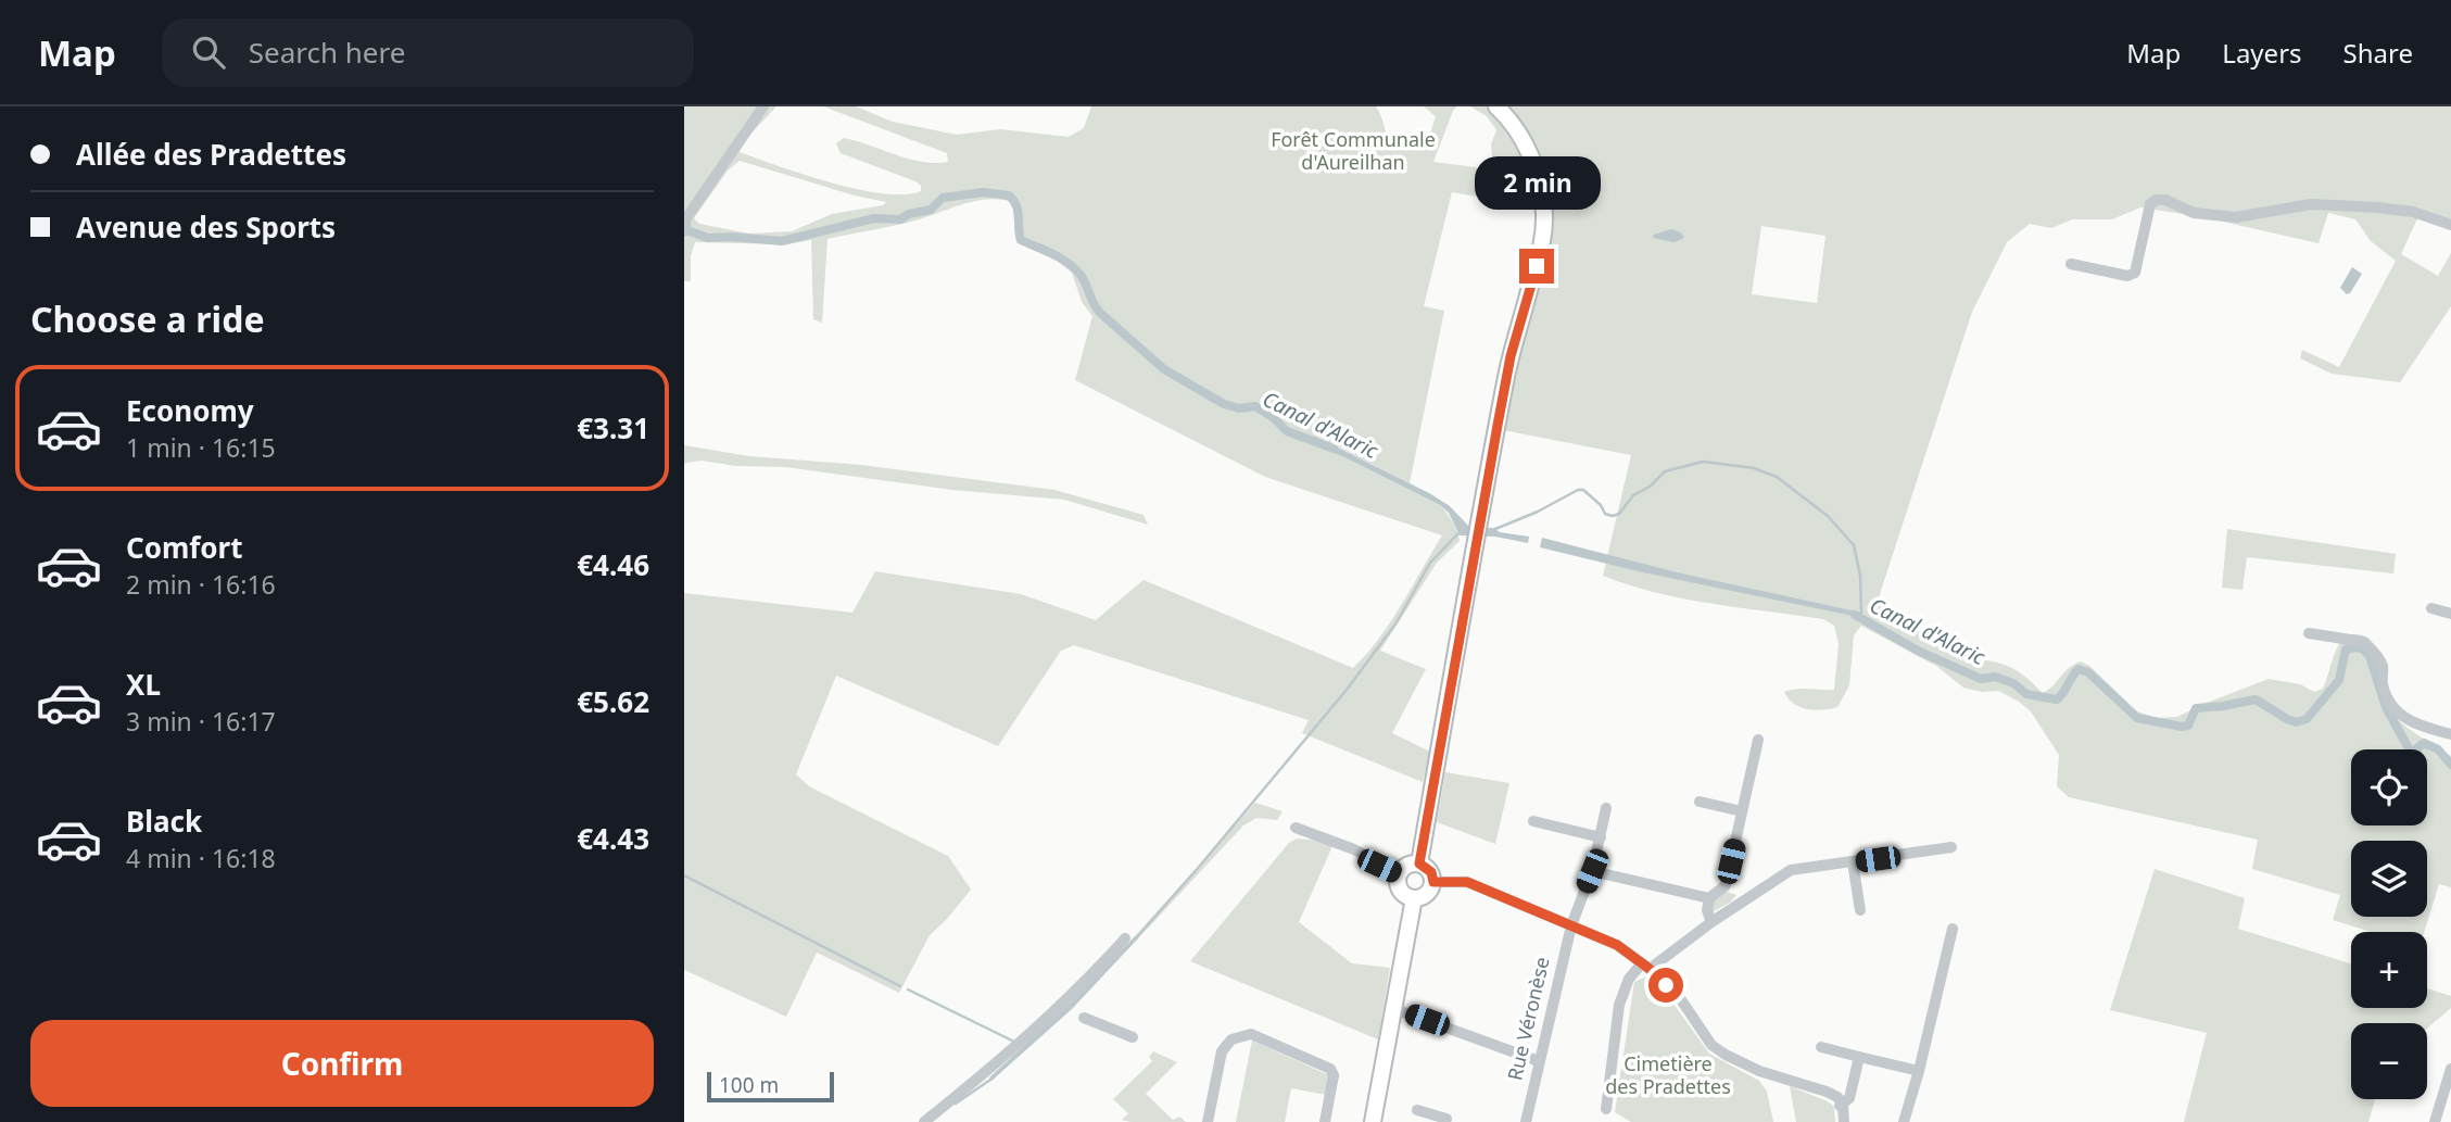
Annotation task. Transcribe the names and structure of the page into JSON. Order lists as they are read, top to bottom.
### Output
{
  "streets": {
    "street": ["Rue Véronèse"]
  },
  "water": ["Canal d'Alaric"],
  "parks": ["Forêt Communale d'Aureilhan", "Cimetière des Pradettes"],
  "scale_bar": "100 m",
  "page": {
    "header": "Map",
    "search": "Search here",
    "nav": ["Map", "Layers", "Share"],
    "banner": ["Allée des Pradettes", "Avenue des Sports"],
    "bubble": "2 min",
    "heading": "Choose a ride",
    "list": [
      {
        "name": "Economy",
        "note": "1 min · 16:15",
        "value": "€3.31"
      },
      {
        "name": "Comfort",
        "note": "2 min · 16:16",
        "value": "€4.46"
      },
      {
        "name": "XL",
        "note": "3 min · 16:17",
        "value": "€5.62"
      },
      {
        "name": "Black",
        "note": "4 min · 16:18",
        "value": "€4.43"
      }
    ],
    "map_buttons": ["+", "−"],
    "buttons": "Confirm",
    "scale": "100 m"
  }
}
